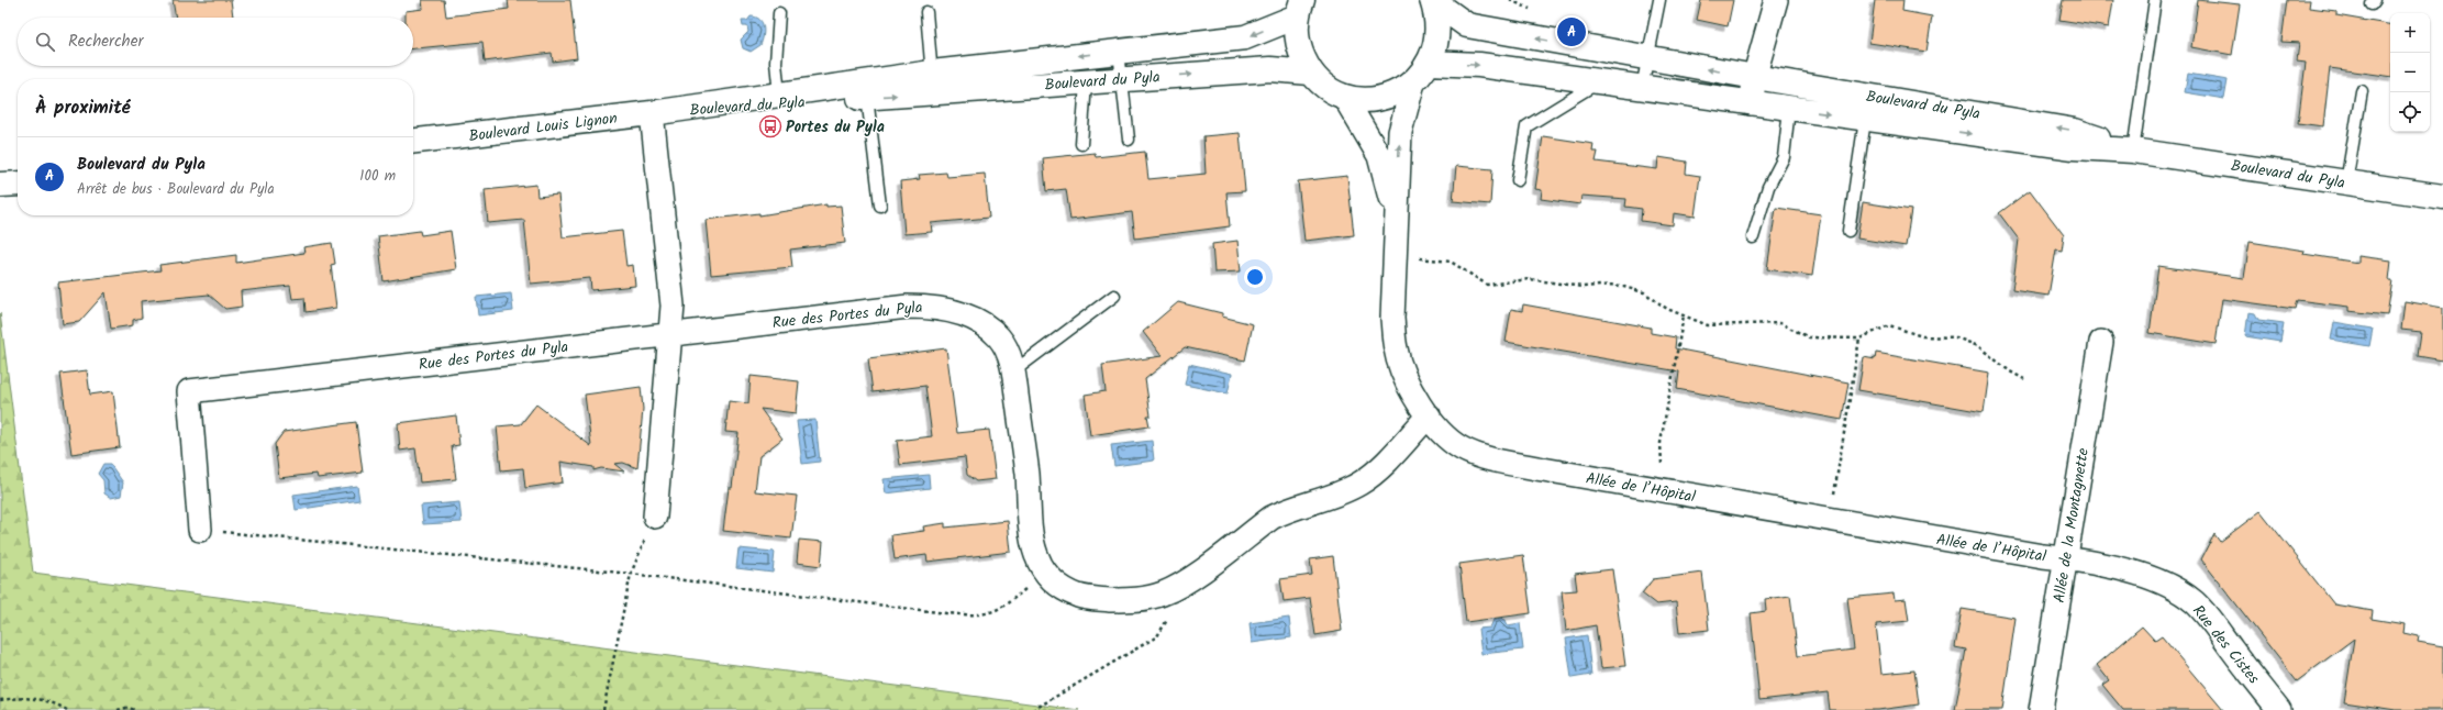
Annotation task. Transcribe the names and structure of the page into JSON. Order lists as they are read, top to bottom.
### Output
{
  "streets": {
    "main road": ["Boulevard du Pyla", "Boulevard Louis Lignon"],
    "street": [
      "Rue des Portes du Pyla",
      "Allée de l’Hôpital",
      "Allée de la Montagnette",
      "Rue des Cistes"
    ]
  },
  "crossings": [
    ["Boulevard du Pyla", "Boulevard Louis Lignon"],
    ["Rue des Portes du Pyla", "Allée de l’Hôpital"],
    ["Allée de l’Hôpital", "Allée de la Montagnette"],
    ["Allée de l’Hôpital", "Rue des Cistes"],
    ["Allée de la Montagnette", "Rue des Cistes"]
  ],
  "places": {
    "bus stop": ["Portes du Pyla"]
  },
  "page": {
    "map_buttons": ["+", "−"],
    "pins": "A",
    "search": "Rechercher",
    "heading": "À proximité",
    "list": [
      {
        "mark": "A",
        "name": "Boulevard du Pyla",
        "note": "Arrêt de bus · Boulevard du Pyla",
        "value": "100 m"
      }
    ]
  }
}
